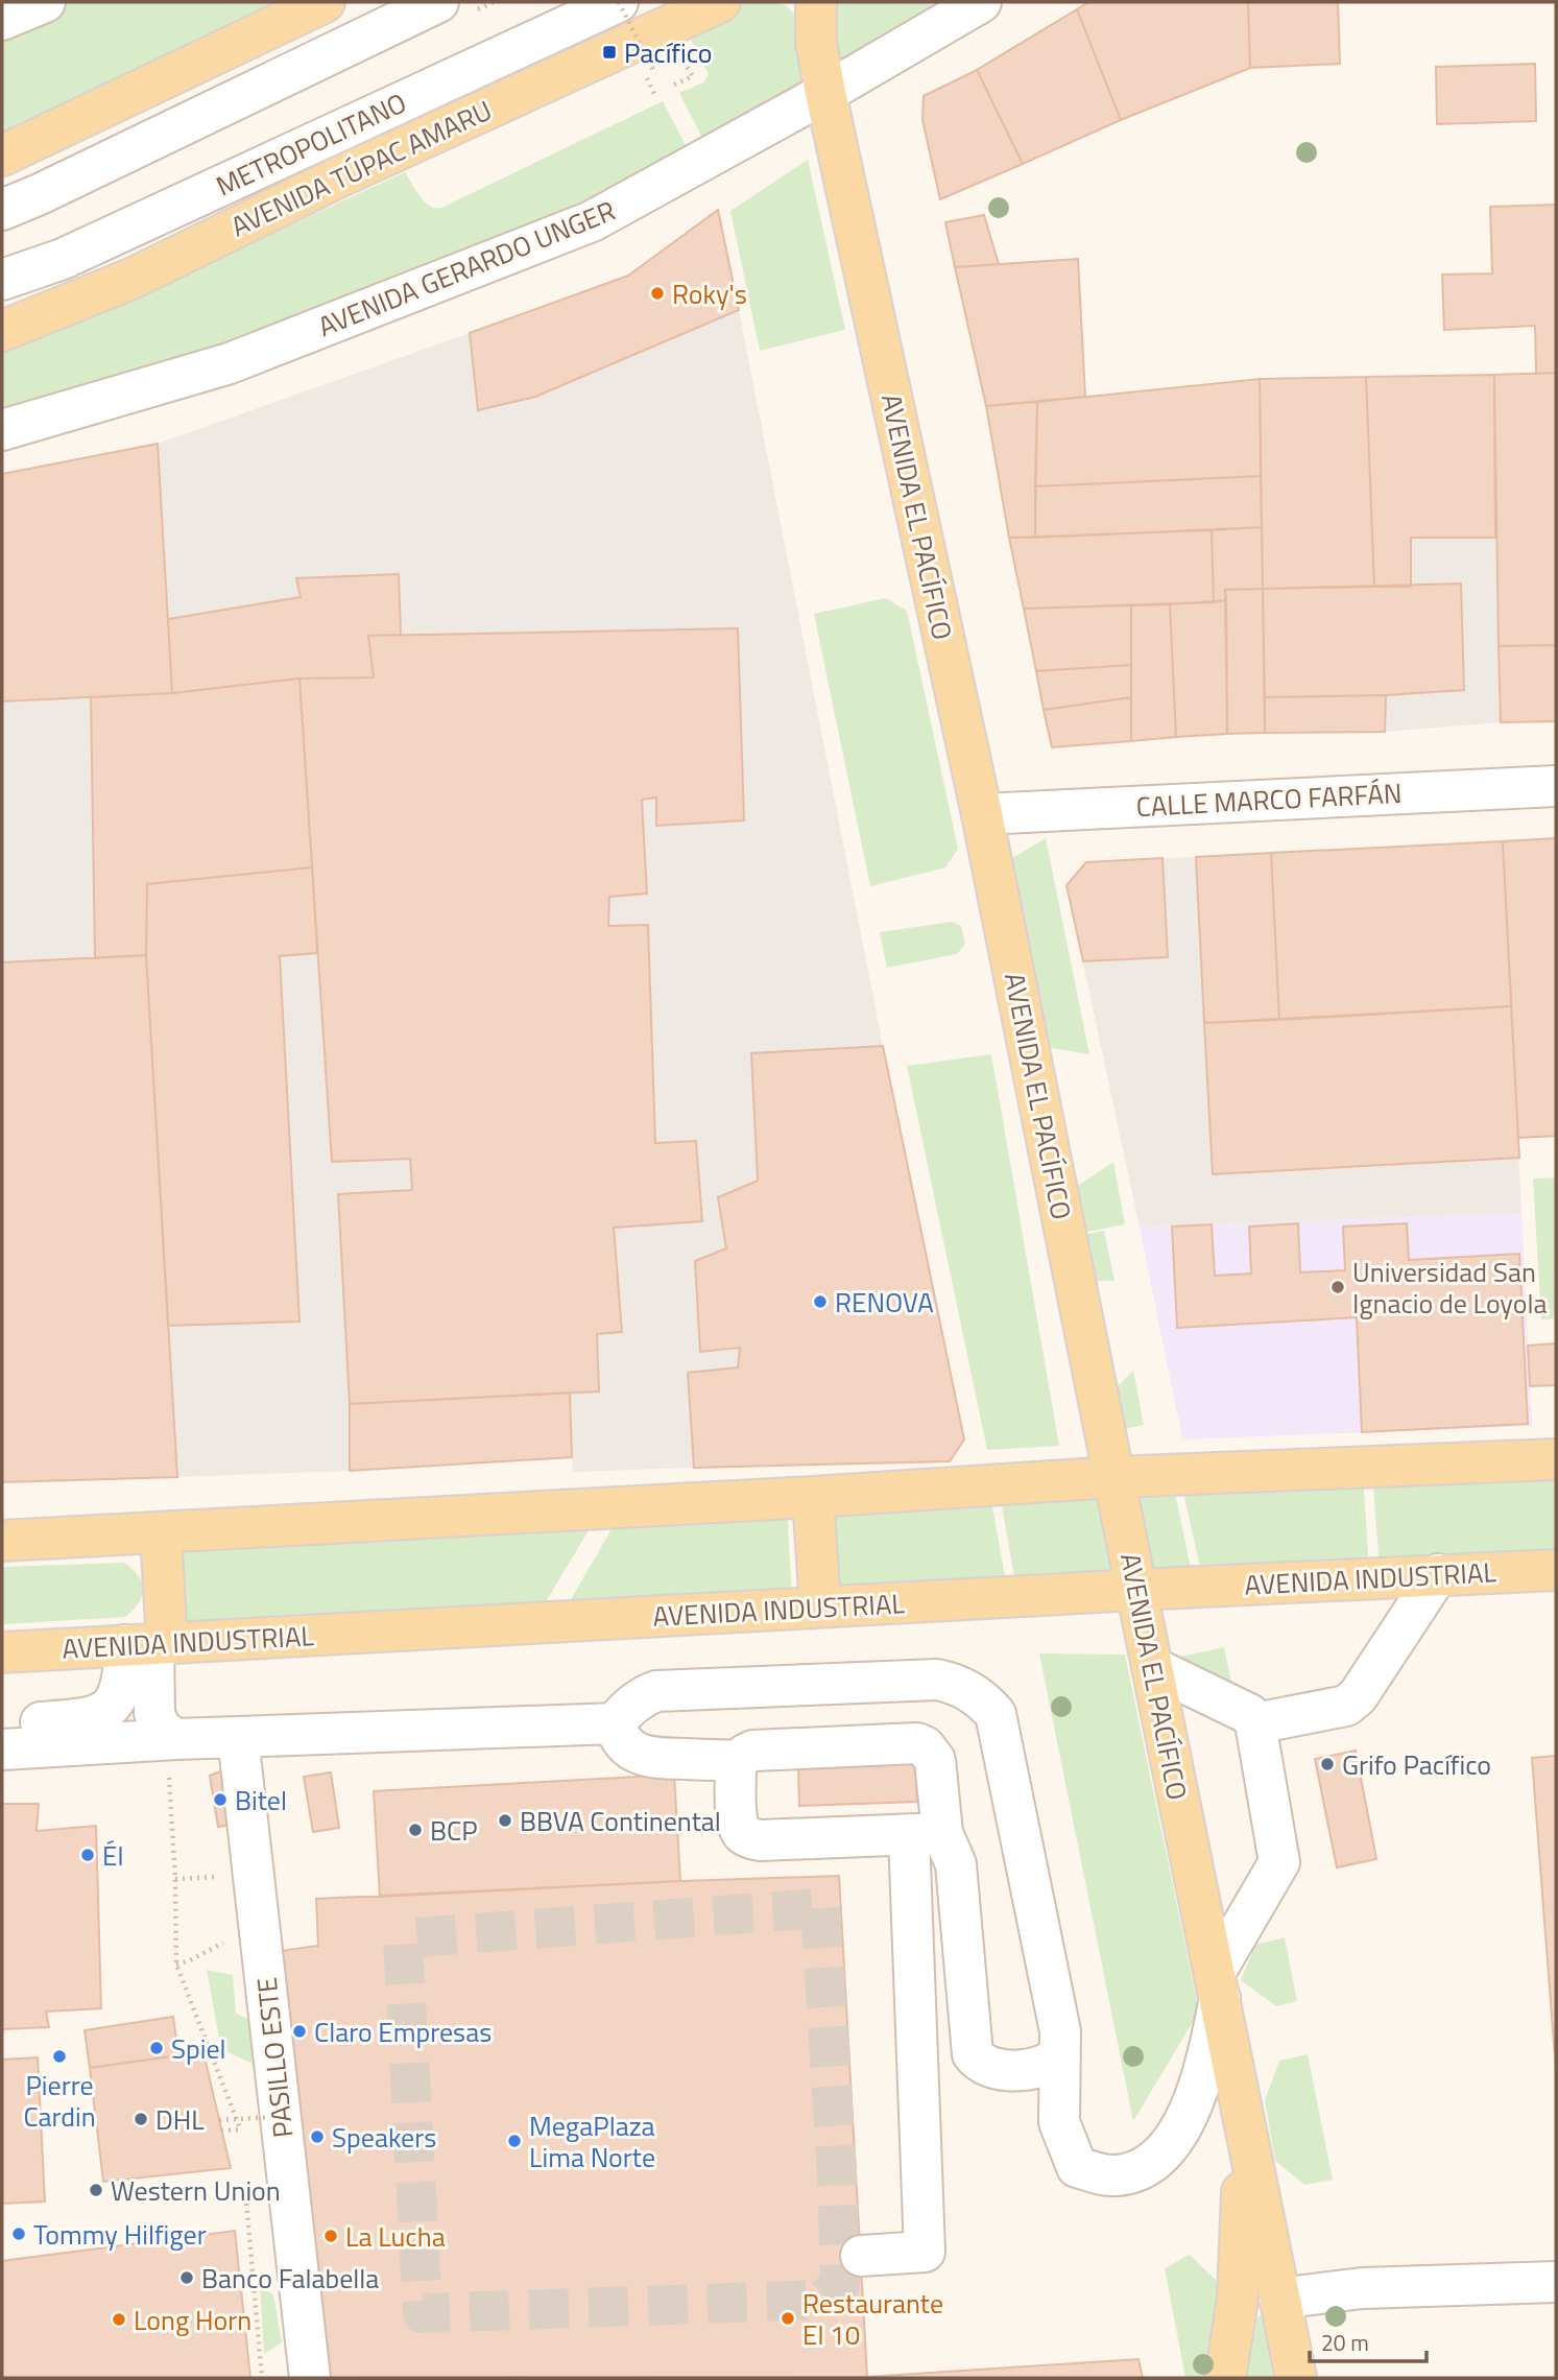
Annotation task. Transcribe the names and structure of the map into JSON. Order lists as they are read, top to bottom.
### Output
{
  "streets": {
    "main road": ["AVENIDA TÚPAC AMARU", "AVENIDA EL PACÍFICO", "AVENIDA INDUSTRIAL"],
    "street": [
      "METROPOLITANO",
      "AVENIDA GERARDO UNGER",
      "CALLE MARCO FARFÁN",
      "PASILLO ESTE"
    ]
  },
  "crossings": [
    ["AVENIDA GERARDO UNGER", "AVENIDA EL PACÍFICO"],
    ["AVENIDA EL PACÍFICO", "CALLE MARCO FARFÁN"],
    ["AVENIDA EL PACÍFICO", "AVENIDA INDUSTRIAL"]
  ],
  "places": {
    "transit": ["Pacífico"],
    "other": [
      "Roky's",
      "Universidad San Ignacio de Loyola",
      "RENOVA",
      "Grifo Pacífico",
      "Bitel",
      "BBVA Continental",
      "BCP",
      "Él",
      "Claro Empresas",
      "Spiel",
      "Pierre Cardin",
      "DHL",
      "Speakers",
      "MegaPlaza Lima Norte",
      "Western Union",
      "Tommy Hilfiger",
      "La Lucha",
      "Banco Falabella",
      "Restaurante El 10",
      "Long Horn"
    ]
  },
  "scale_bar": "20 m"
}
